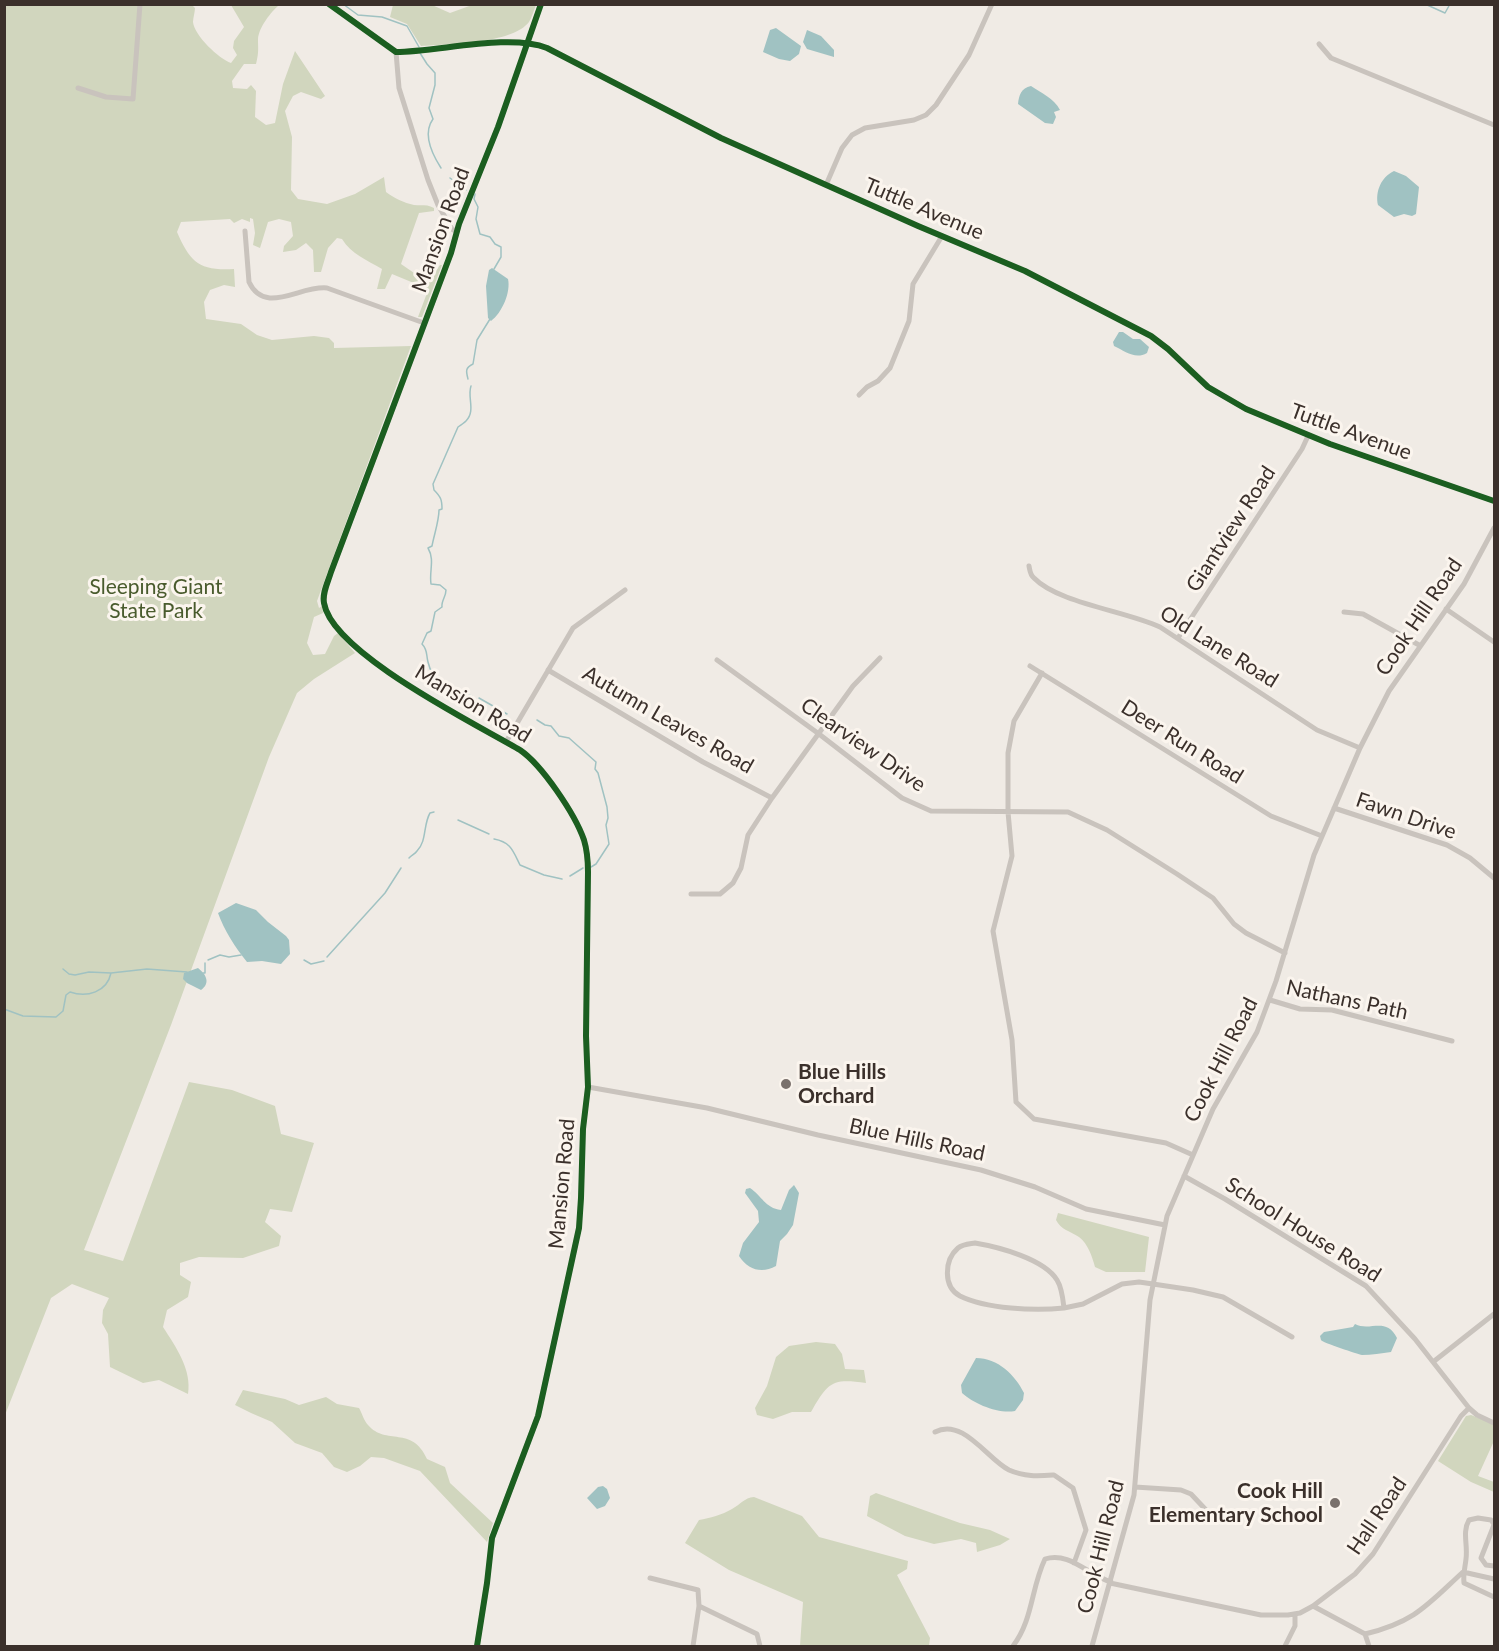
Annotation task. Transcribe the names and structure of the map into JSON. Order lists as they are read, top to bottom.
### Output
{
  "streets": {
    "street": [
      "Tuttle Avenue",
      "Mansion Road",
      "Giantview Road",
      "Cook Hill Road",
      "Old Lane Road",
      "Autumn Leaves Road",
      "Deer Run Road",
      "Clearview Drive",
      "Fawn Drive",
      "Nathans Path",
      "Blue Hills Road",
      "School House Road",
      "Hall Road"
    ]
  },
  "crossings": [
    ["Tuttle Avenue", "Mansion Road"],
    ["Tuttle Avenue", "Giantview Road"],
    ["Mansion Road", "Blue Hills Road"],
    ["Giantview Road", "Old Lane Road"],
    ["Cook Hill Road", "Old Lane Road"],
    ["Cook Hill Road", "Deer Run Road"],
    ["Cook Hill Road", "Clearview Drive"],
    ["Cook Hill Road", "Fawn Drive"],
    ["Cook Hill Road", "Nathans Path"],
    ["Cook Hill Road", "Blue Hills Road"],
    ["Cook Hill Road", "School House Road"],
    ["Cook Hill Road", "Hall Road"],
    ["School House Road", "Hall Road"]
  ],
  "parks": ["Sleeping Giant State Park"],
  "places": ["Blue Hills Orchard", "Cook Hill Elementary School"]
}
